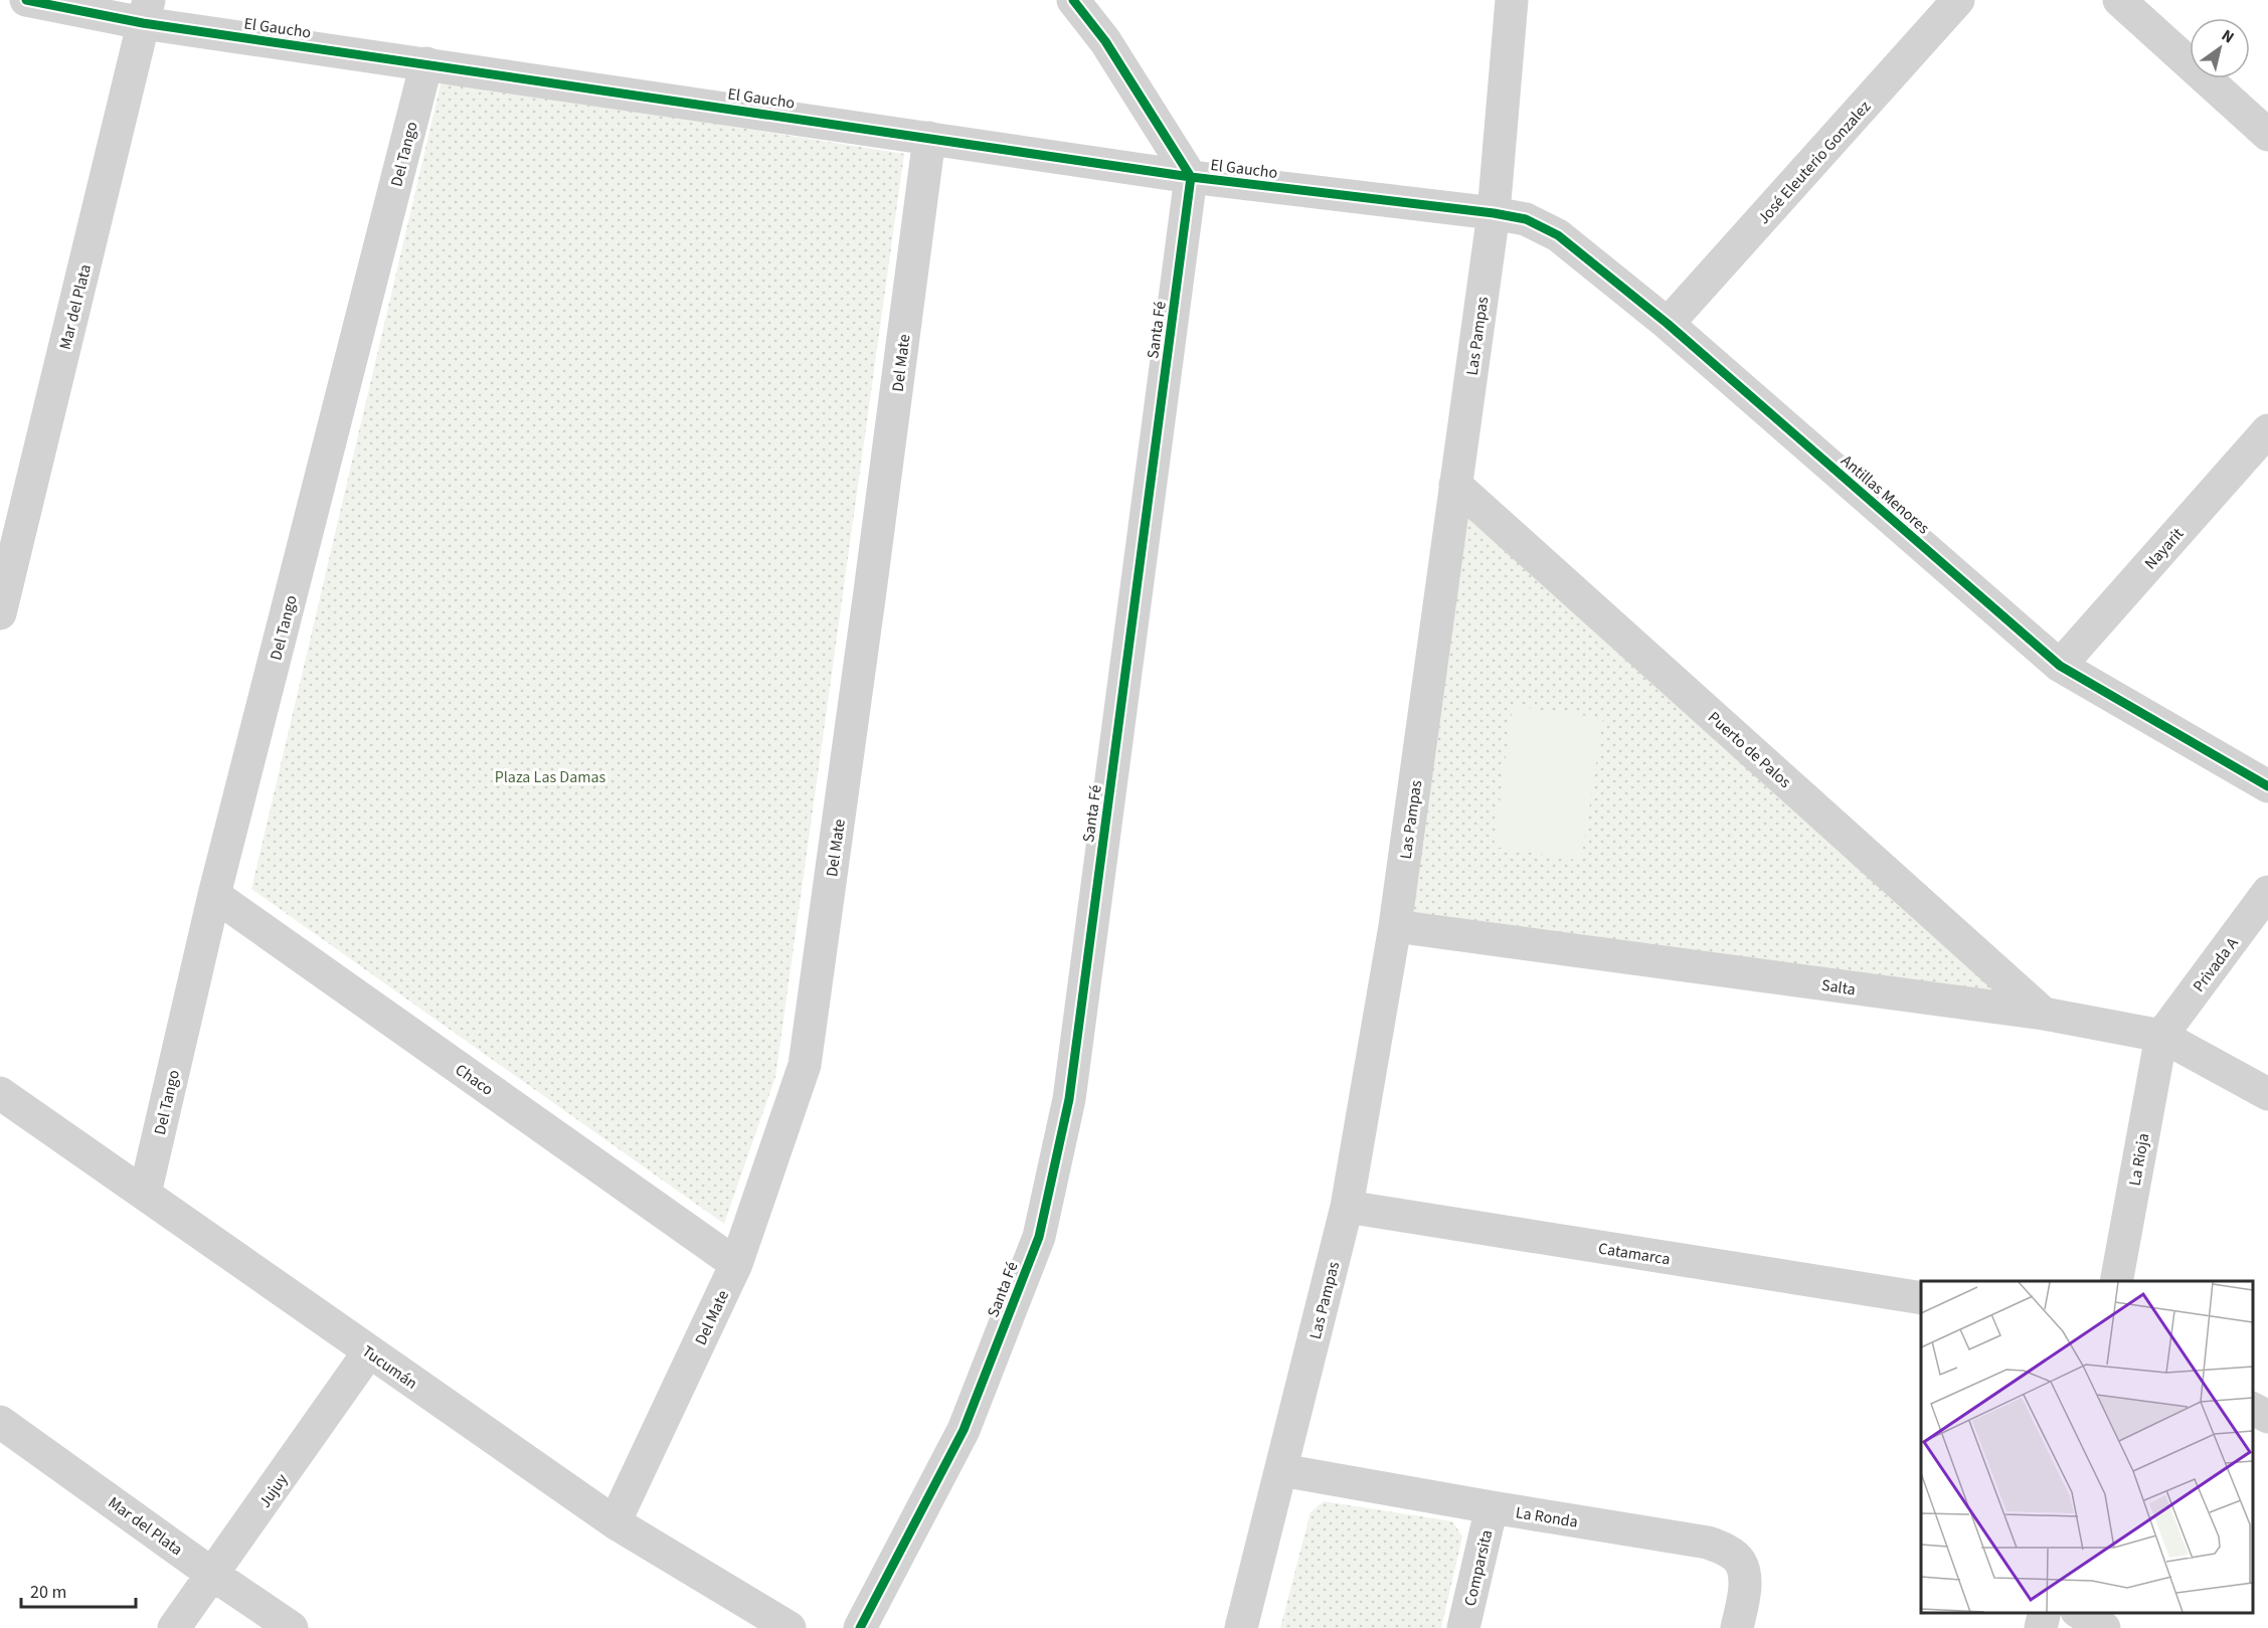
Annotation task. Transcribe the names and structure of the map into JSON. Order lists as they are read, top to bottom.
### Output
{
  "streets": {
    "street": [
      "El Gaucho",
      "Del Tango",
      "José Eleuterio Gonzalez",
      "Mar del Plata",
      "Santa Fé",
      "Las Pampas",
      "Del Mate",
      "Antillas Menores",
      "Nayarit",
      "Puerto de Palos",
      "Privada A",
      "Salta",
      "Chaco",
      "La Rioja",
      "Catamarca",
      "Tucumán",
      "Jujuy",
      "La Ronda",
      "Comparsita"
    ]
  },
  "crossings": [
    ["El Gaucho", "Del Tango"],
    ["El Gaucho", "Mar del Plata"],
    ["El Gaucho", "Santa Fé"],
    ["El Gaucho", "Las Pampas"],
    ["El Gaucho", "Del Mate"],
    ["El Gaucho", "Antillas Menores"],
    ["Del Tango", "Chaco"],
    ["Del Tango", "Tucumán"],
    ["José Eleuterio Gonzalez", "Antillas Menores"],
    ["Mar del Plata", "Jujuy"],
    ["Las Pampas", "Antillas Menores"],
    ["Las Pampas", "Puerto de Palos"],
    ["Las Pampas", "Salta"],
    ["Las Pampas", "Catamarca"],
    ["Las Pampas", "La Ronda"],
    ["Del Mate", "Chaco"],
    ["Del Mate", "Tucumán"],
    ["Antillas Menores", "Nayarit"],
    ["Puerto de Palos", "Salta"],
    ["Privada A", "Salta"],
    ["Privada A", "La Rioja"],
    ["Salta", "La Rioja"],
    ["Tucumán", "Jujuy"],
    ["La Ronda", "Comparsita"]
  ],
  "parks": ["Plaza Las Damas"],
  "scale_bar": "20 m",
  "north": "top right"
}
